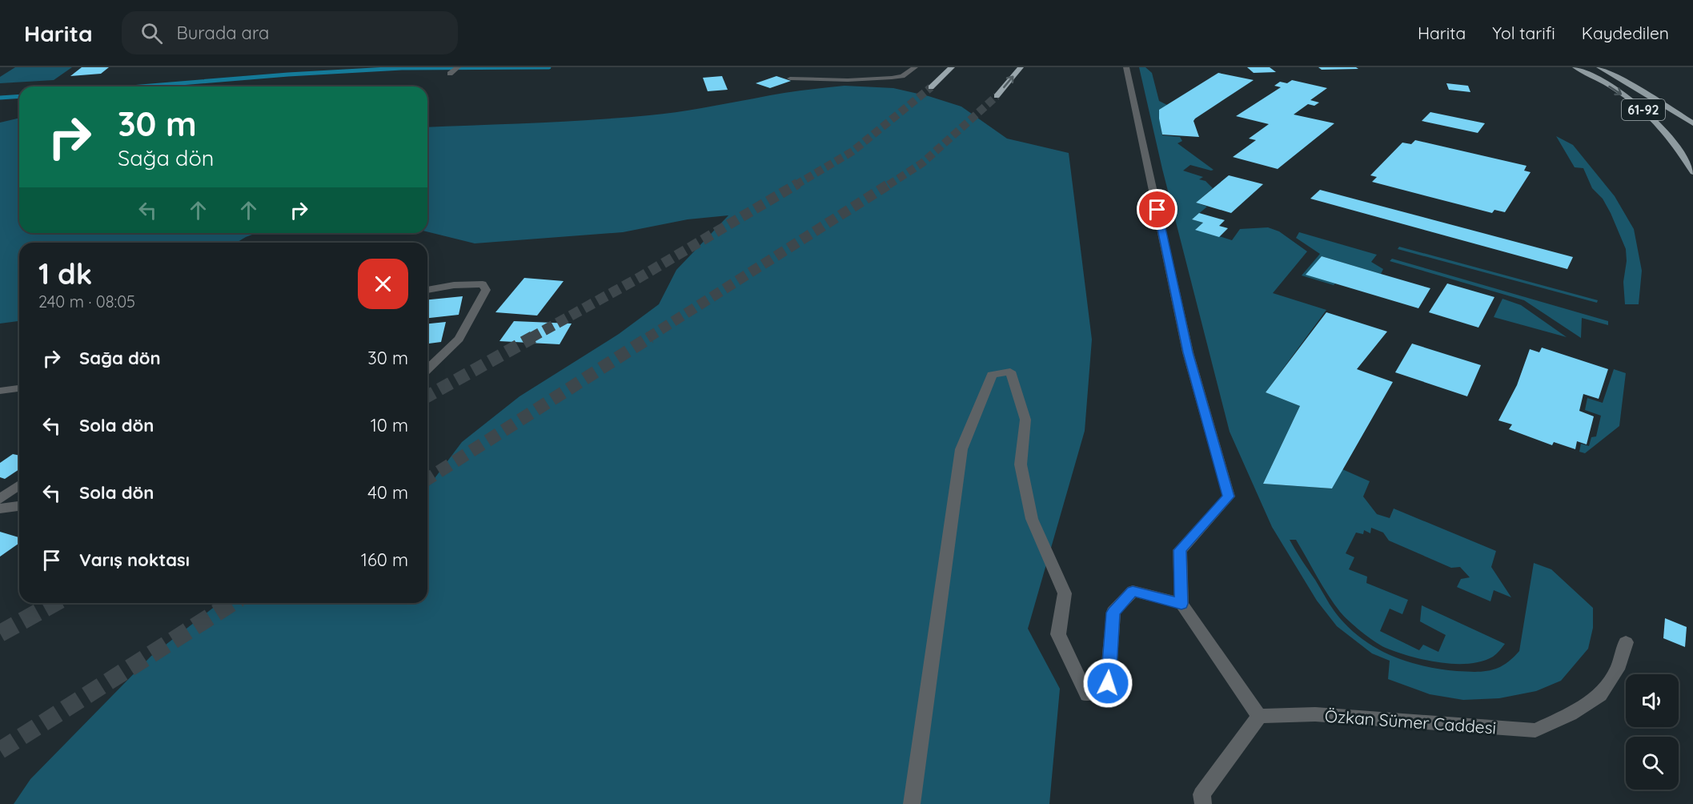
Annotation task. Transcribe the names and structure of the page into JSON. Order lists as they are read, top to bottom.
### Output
{
  "streets": {
    "main road": ["61-92"],
    "street": ["Özkan Sümer Caddesi"]
  },
  "page": {
    "header": "Harita",
    "search": "Burada ara",
    "nav": ["Harita", "Yol tarifi", "Kaydedilen"],
    "turn": ["30 m", "Sağa dön"],
    "heading": ["1 dk", "240 m · 08:05"],
    "list": [
      {
        "name": "Sağa dön",
        "value": "30 m"
      },
      {
        "name": "Sola dön",
        "value": "10 m"
      },
      {
        "name": "Sola dön",
        "value": "40 m"
      },
      {
        "name": "Varış noktası",
        "value": "160 m"
      }
    ]
  }
}
